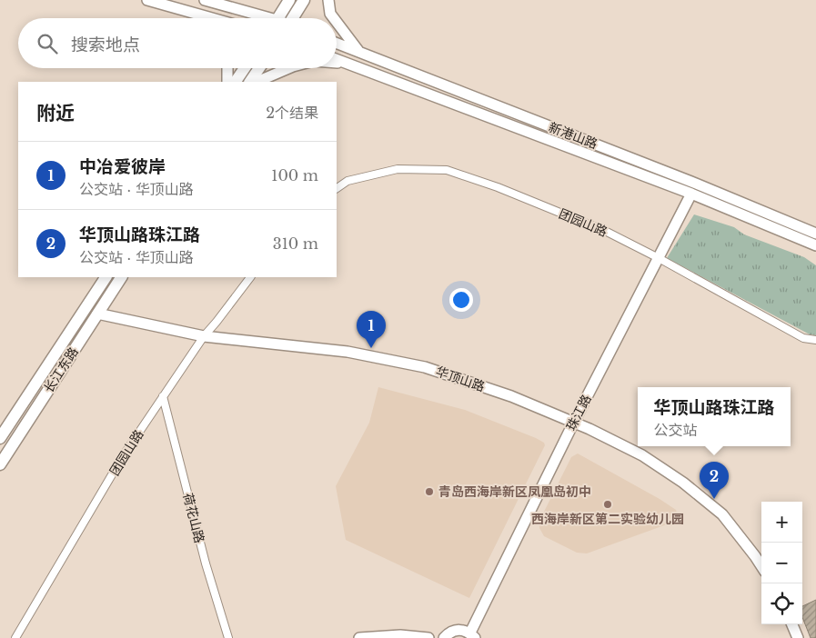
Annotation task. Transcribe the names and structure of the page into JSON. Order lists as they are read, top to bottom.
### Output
{
  "streets": {
    "main road": [
      "新港山路",
      "长江东路",
      "华顶山路",
      "珠江路"
    ],
    "street": ["团园山路", "荷花山路"]
  },
  "crossings": [
    ["新港山路", "珠江路"],
    ["团园山路", "华顶山路"],
    ["团园山路", "珠江路"],
    ["团园山路", "荷花山路"],
    ["长江东路", "华顶山路"],
    ["华顶山路", "珠江路"]
  ],
  "places": ["青岛西海岸新区凤凰岛初中", "西海岸新区第二实验幼儿园"],
  "page": {
    "search": "搜索地点",
    "heading": ["附近", "2个结果"],
    "list": [
      {
        "mark": "1",
        "name": "中冶爱彼岸",
        "note": "公交站 · 华顶山路",
        "value": "100 m"
      },
      {
        "mark": "2",
        "name": "华顶山路珠江路",
        "note": "公交站 · 华顶山路",
        "value": "310 m"
      }
    ],
    "pins": ["1", "2"],
    "popup": ["华顶山路珠江路", "公交站"],
    "map_buttons": ["+", "−"]
  }
}
